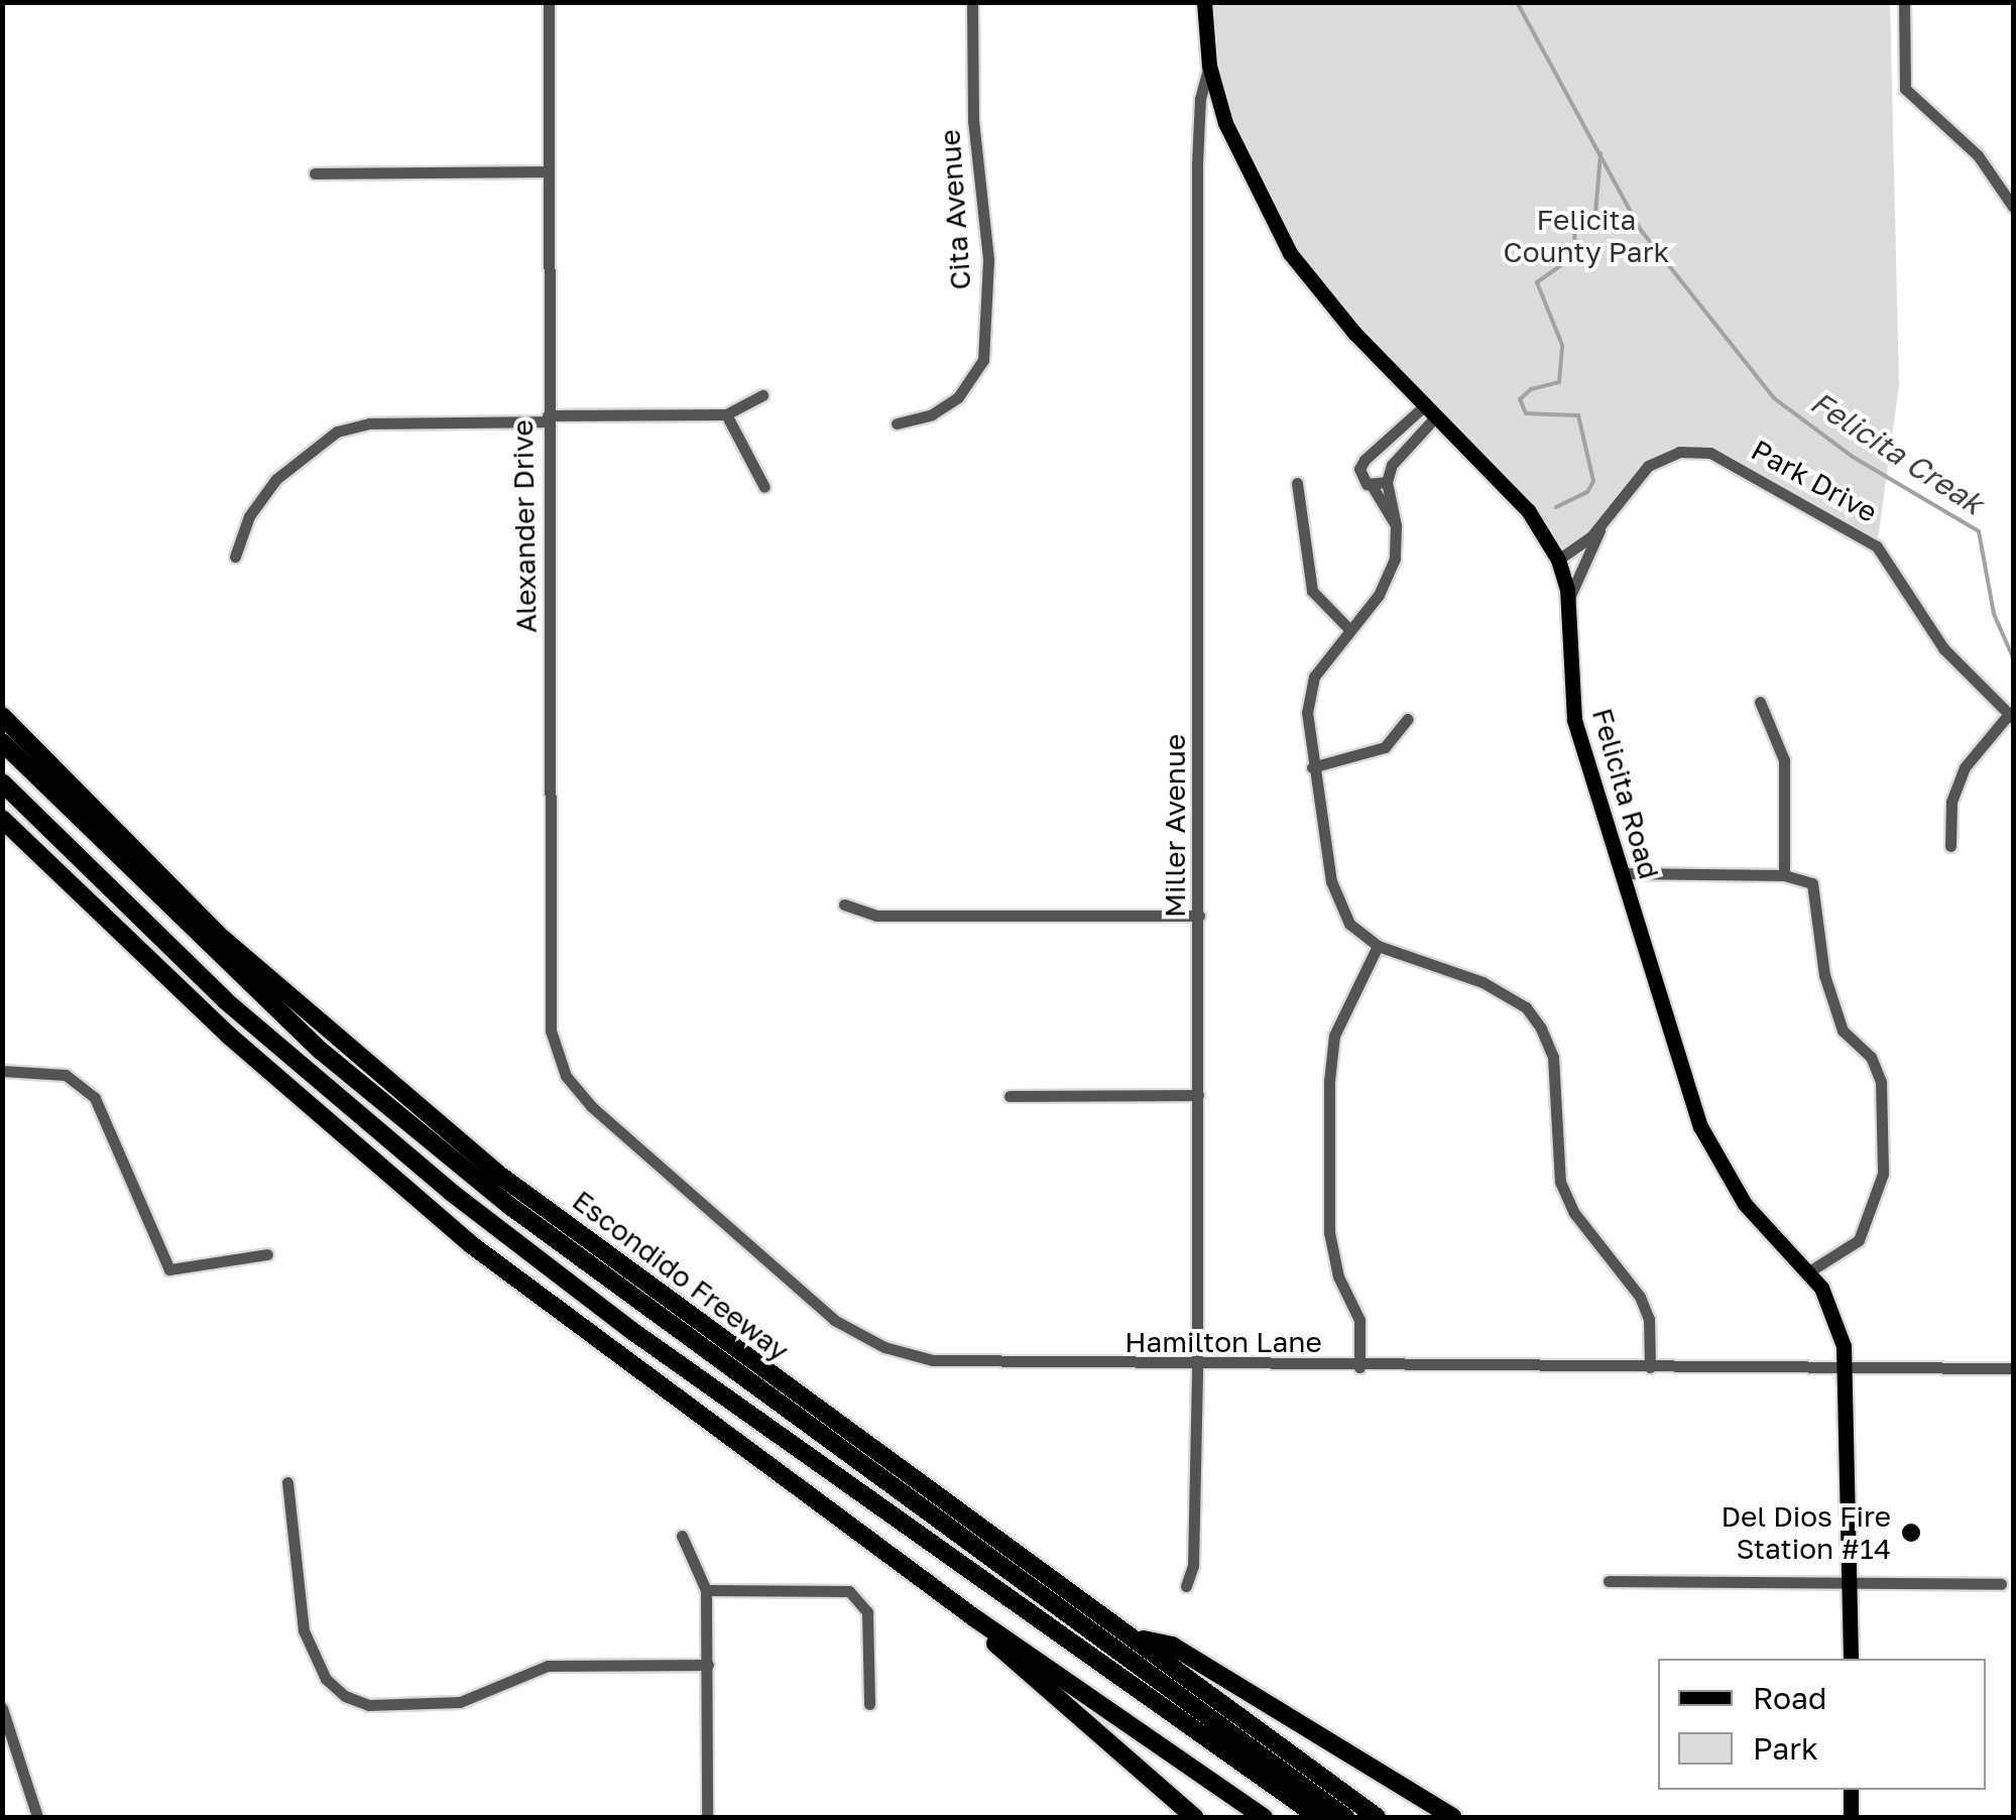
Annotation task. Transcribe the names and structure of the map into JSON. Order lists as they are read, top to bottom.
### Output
{
  "streets": {
    "highway": ["Escondido Freeway"],
    "main road": ["Felicita Road"],
    "street": [
      "Cita Avenue",
      "Park Drive",
      "Alexander Drive",
      "Miller Avenue",
      "Hamilton Lane"
    ]
  },
  "crossings": [
    ["Park Drive", "Felicita Road"],
    ["Alexander Drive", "Hamilton Lane"],
    ["Felicita Road", "Miller Avenue"],
    ["Felicita Road", "Hamilton Lane"],
    ["Miller Avenue", "Hamilton Lane"]
  ],
  "water": ["Felicita Creak"],
  "parks": ["Felicita County Park"],
  "places": ["Del Dios Fire Station #14"],
  "legend": ["Road", "Park"]
}
